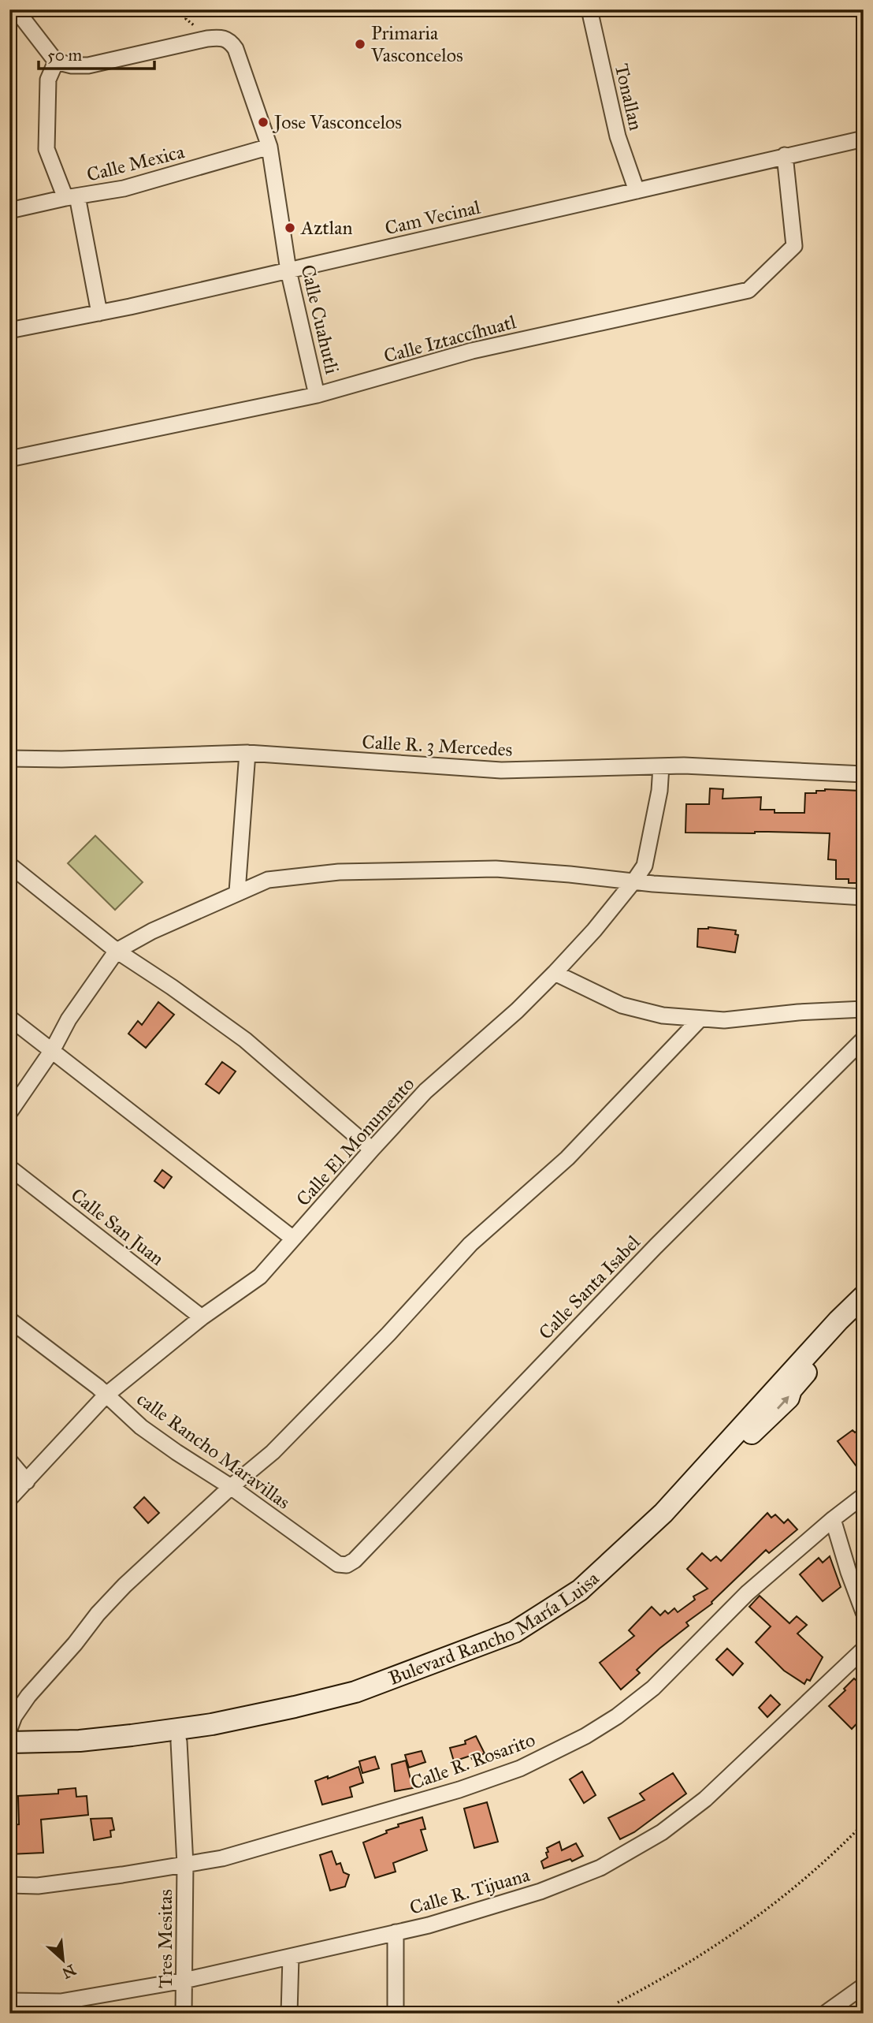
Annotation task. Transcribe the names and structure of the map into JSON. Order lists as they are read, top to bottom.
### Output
{
  "streets": {
    "street": [
      "Tonallan",
      "Calle Mexica",
      "Cam Vecinal",
      "Calle Cuahutli",
      "Calle Iztaccíhuatl",
      "Calle R. 3 Mercedes",
      "Calle El Monumento",
      "Calle San Juan",
      "Calle Santa Isabel",
      "calle Rancho Maravillas",
      "Bulevard Rancho María Luisa",
      "Calle R. Rosarito",
      "Calle R. Tijuana",
      "Tres Mesitas"
    ]
  },
  "crossings": [
    ["Tonallan", "Cam Vecinal"],
    ["Calle Mexica", "Calle Cuahutli"],
    ["Cam Vecinal", "Calle Cuahutli"],
    ["Cam Vecinal", "Calle Iztaccíhuatl"],
    ["Calle Cuahutli", "Calle Iztaccíhuatl"],
    ["Calle R. 3 Mercedes", "Calle El Monumento"],
    ["Calle El Monumento", "Calle San Juan"],
    ["Calle El Monumento", "calle Rancho Maravillas"],
    ["Calle Santa Isabel", "calle Rancho Maravillas"],
    ["Calle R. Rosarito", "Tres Mesitas"],
    ["Calle R. Tijuana", "Tres Mesitas"]
  ],
  "places": ["Primaria Vasconcelos", "Jose Vasconcelos", "Aztlan"],
  "scale_bar": "50 m",
  "north": "bottom right"
}
